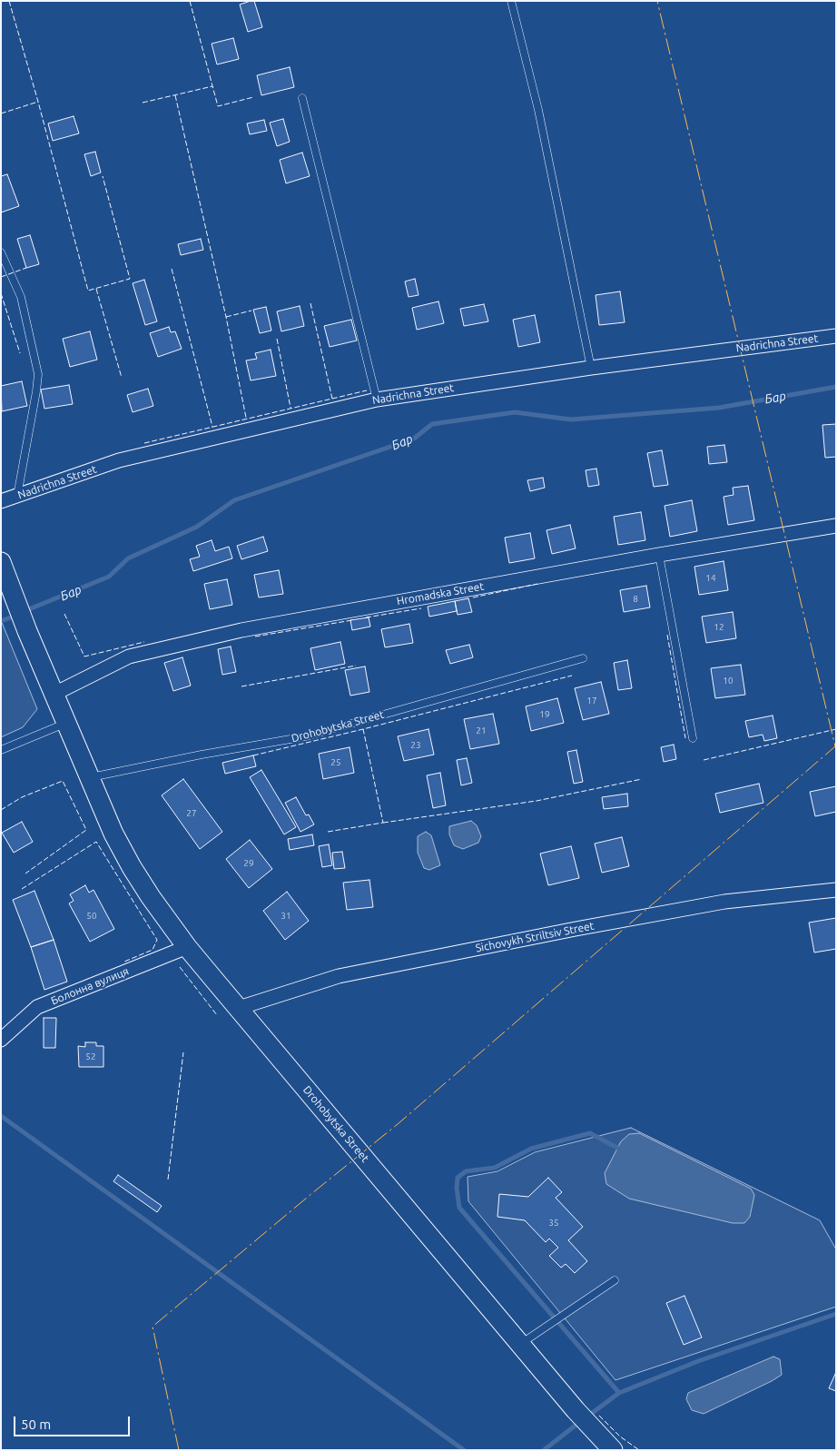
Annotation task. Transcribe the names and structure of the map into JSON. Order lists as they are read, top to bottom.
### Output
{
  "streets": {
    "main road": ["Drohobytska Street"],
    "street": [
      "Nadrichna Street",
      "Hromadska Street",
      "Sichovykh Striltsiv Street",
      "Болонна вулиця"
    ]
  },
  "crossings": [
    ["Hromadska Street", "Drohobytska Street"],
    ["Drohobytska Street", "Sichovykh Striltsiv Street"],
    ["Drohobytska Street", "Болонна вулиця"]
  ],
  "water": ["Бар"],
  "house_numbers": [
    "14",
    "8",
    "12",
    "10",
    "17",
    "19",
    "21",
    "23",
    "25",
    "27",
    "29",
    "50",
    "31",
    "52",
    "35"
  ],
  "scale_bar": "50 m"
}
